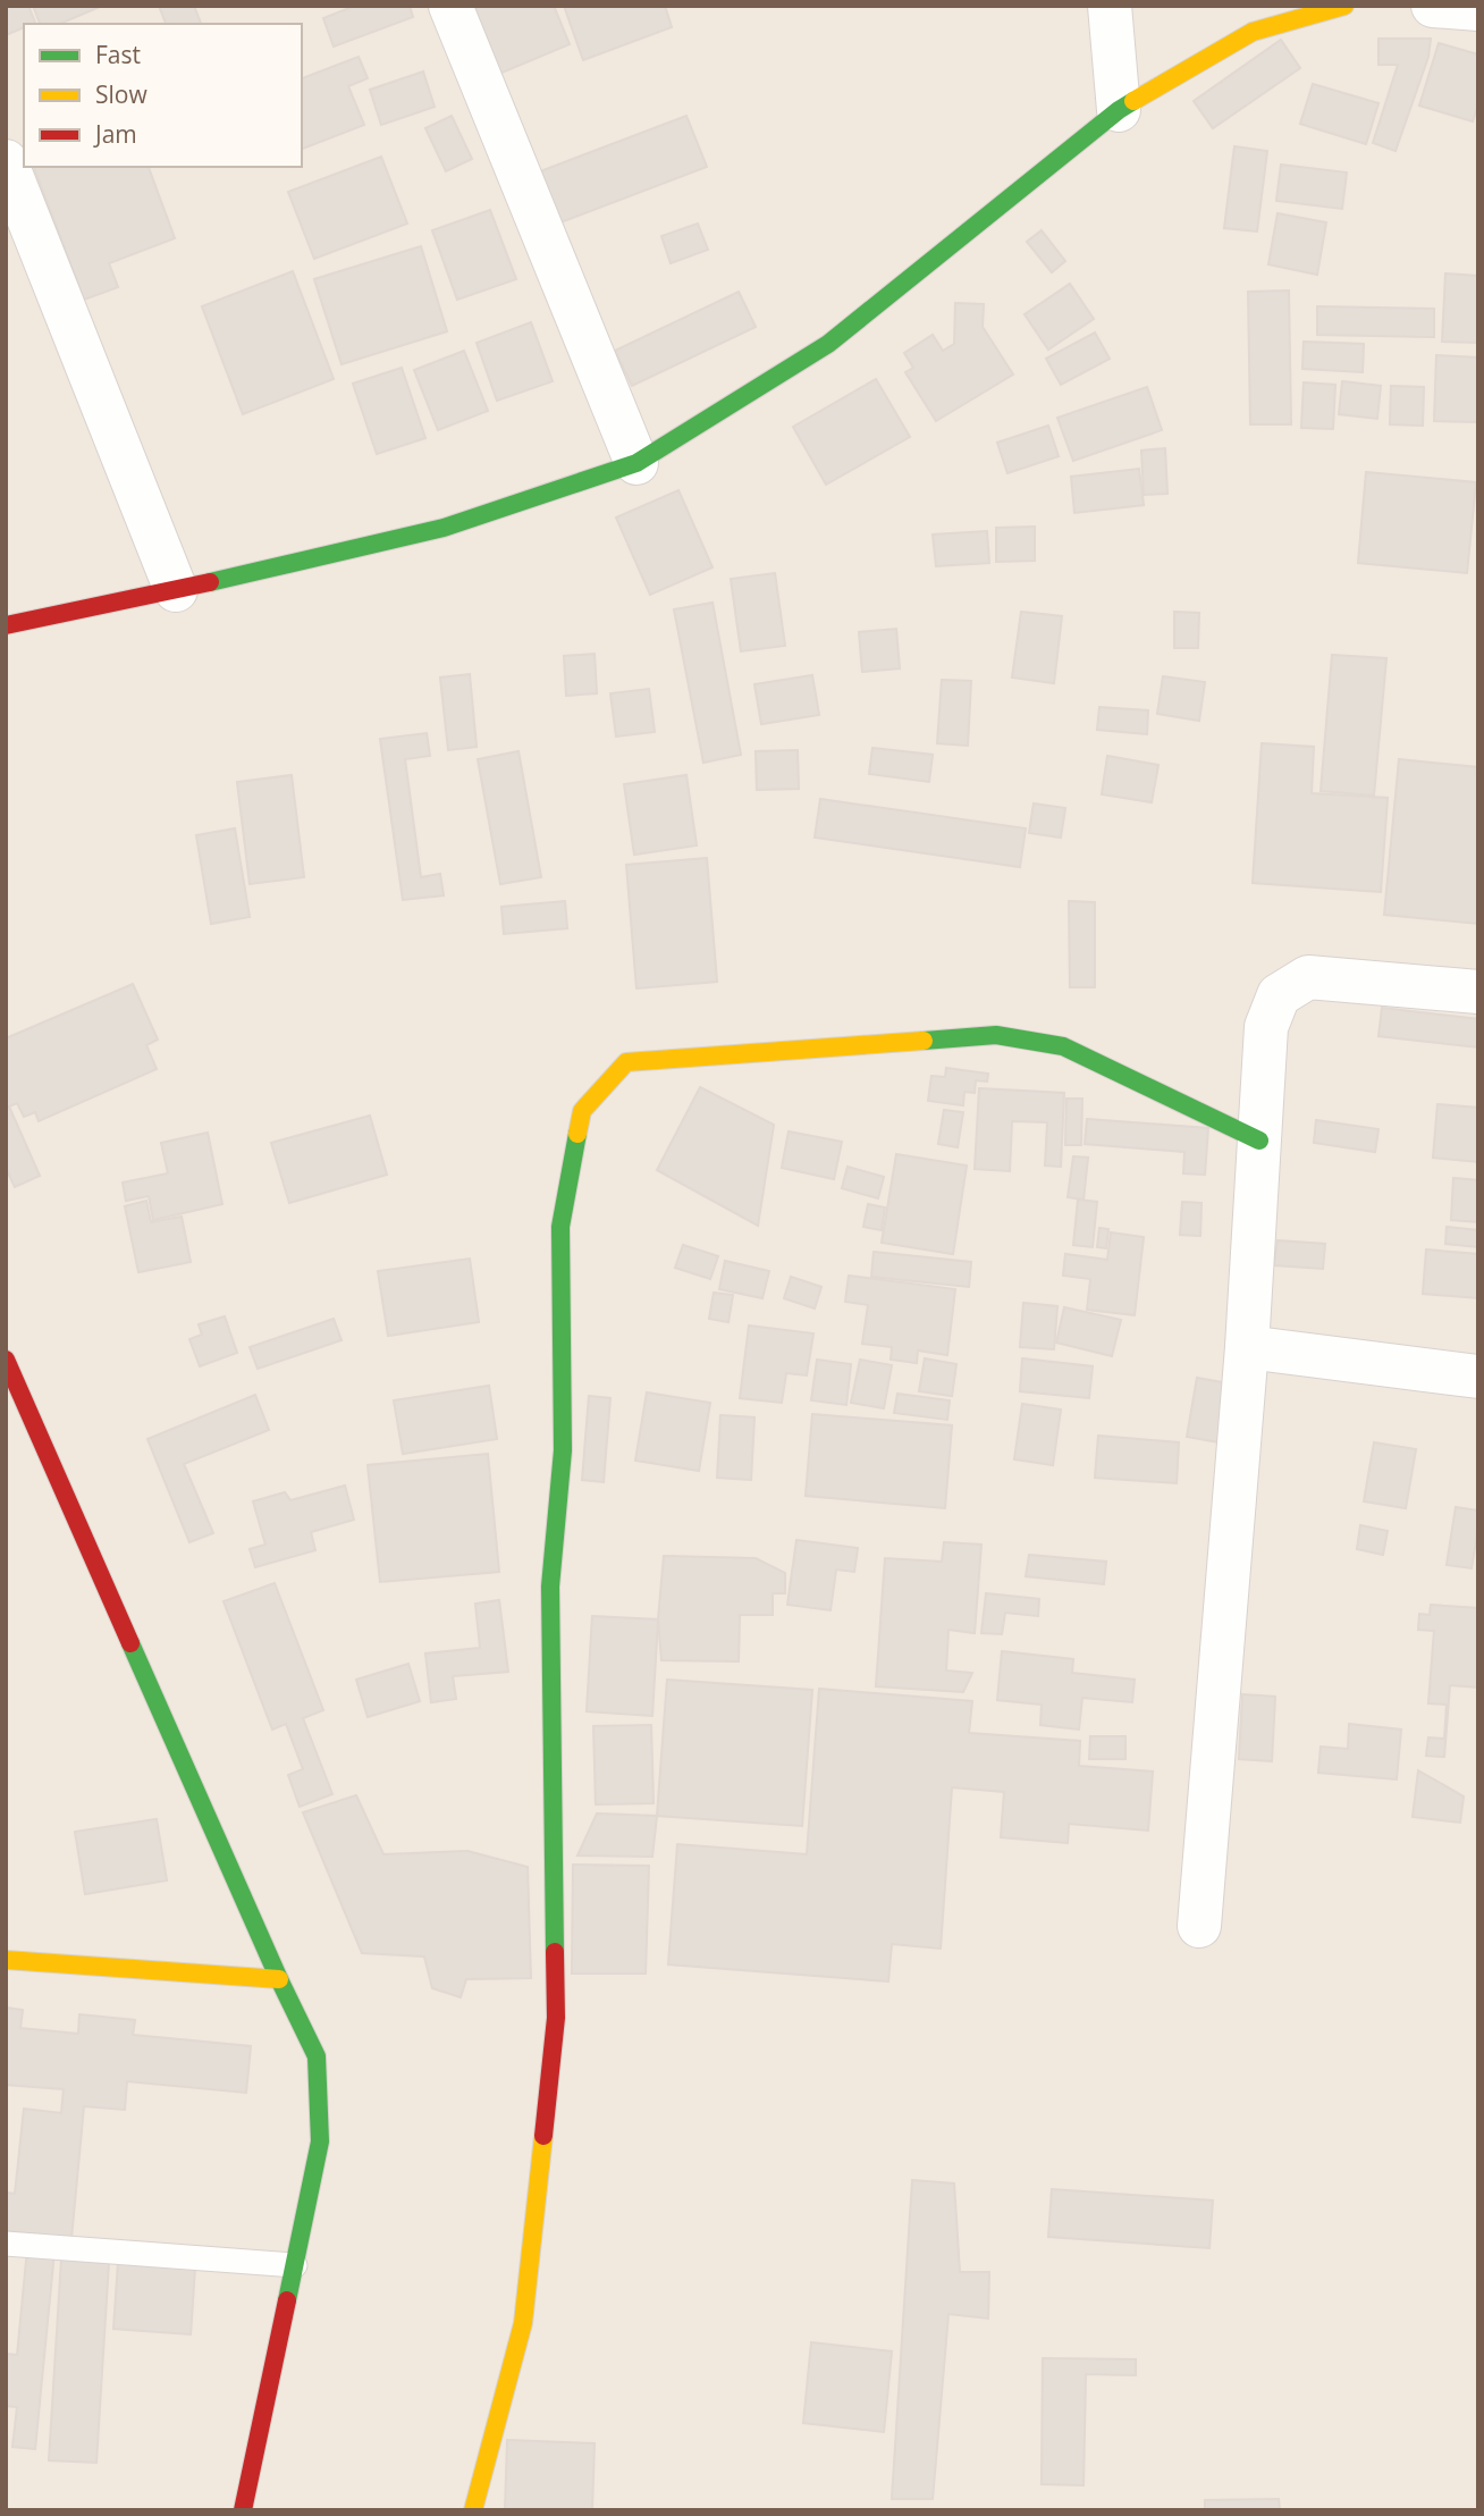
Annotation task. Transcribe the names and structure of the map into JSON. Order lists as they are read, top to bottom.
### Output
{
  "legend": ["Fast", "Slow", "Jam"]
}
